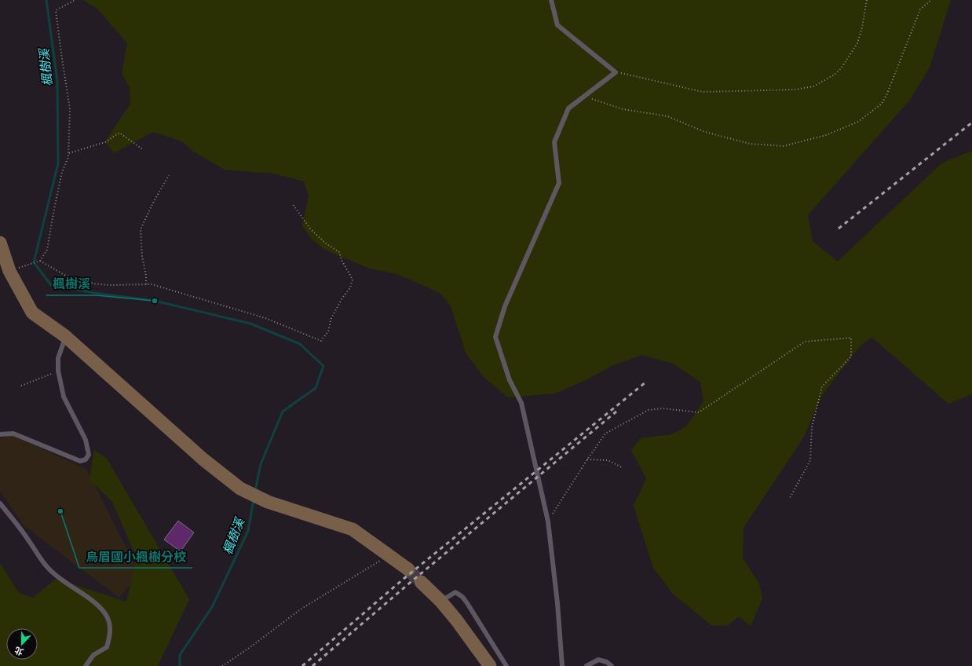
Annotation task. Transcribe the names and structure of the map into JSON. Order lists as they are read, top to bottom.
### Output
{
  "water": ["楓樹溪"],
  "places": ["楓樹溪", "烏眉國小楓樹分校"],
  "north": "bottom"
}
